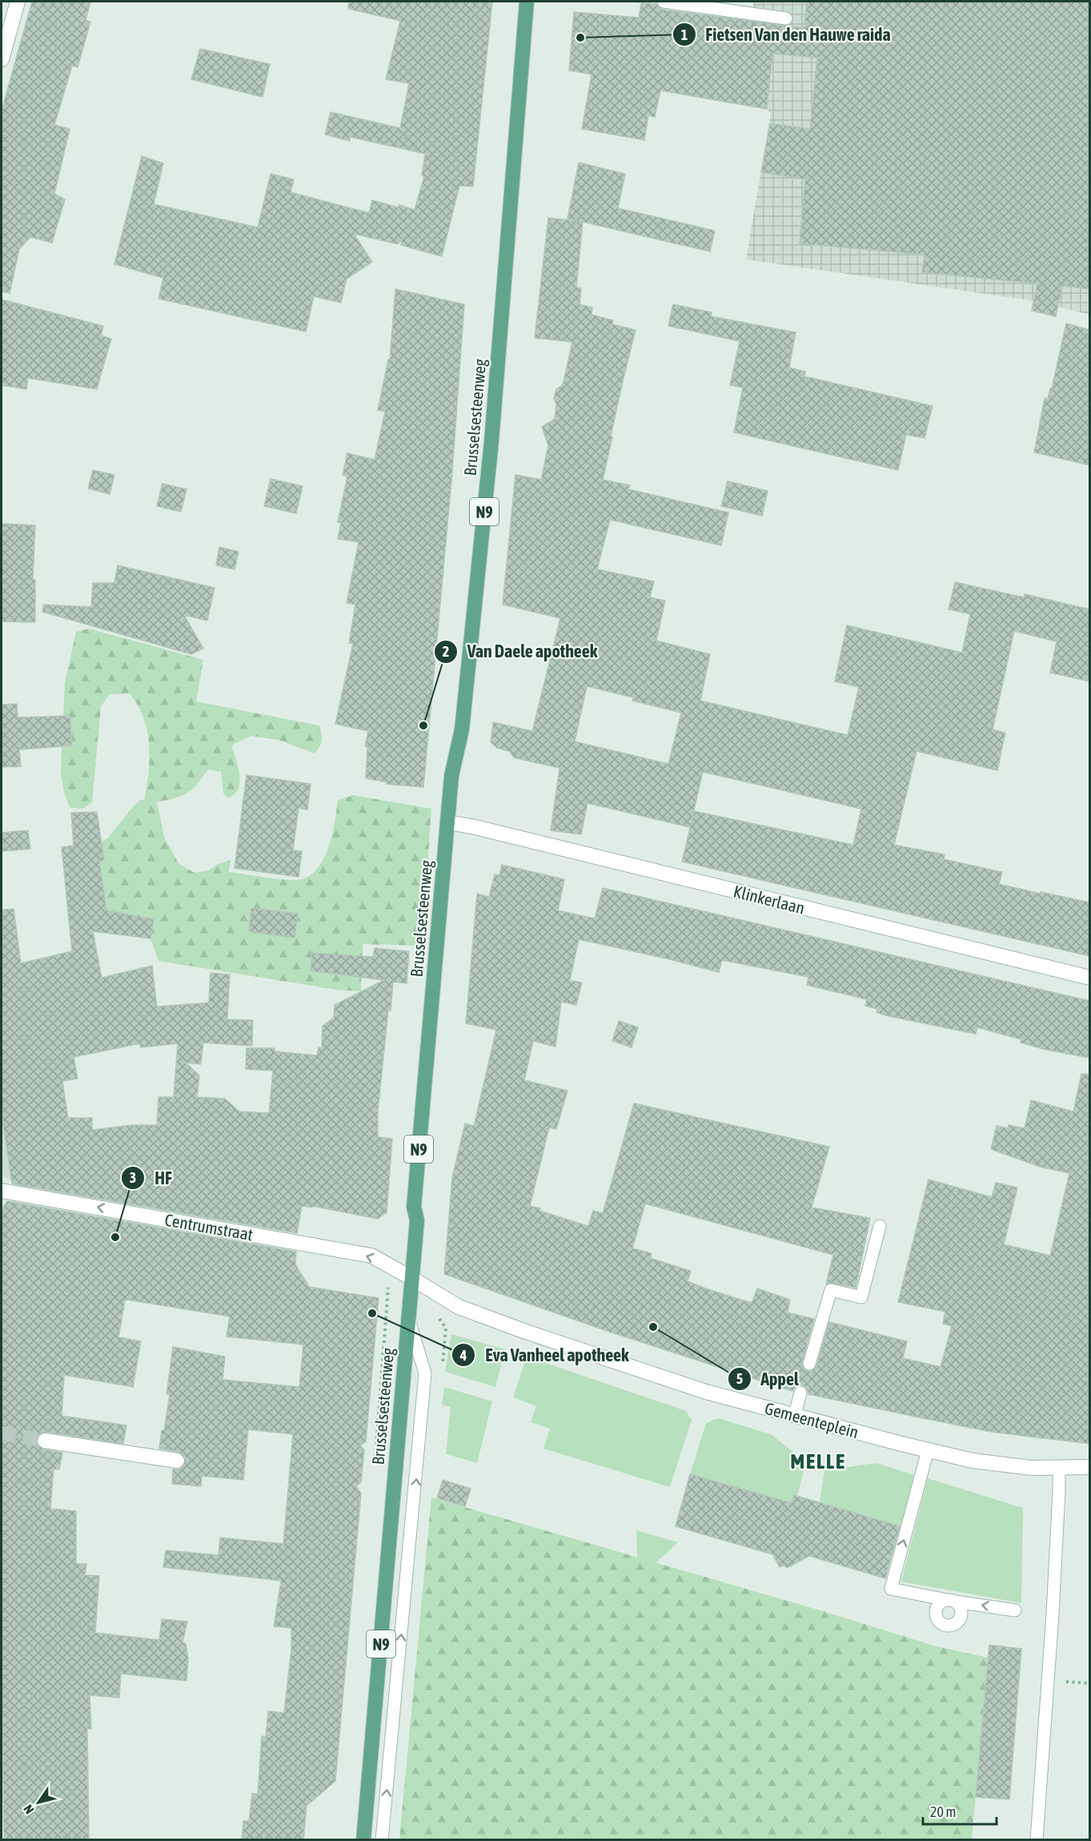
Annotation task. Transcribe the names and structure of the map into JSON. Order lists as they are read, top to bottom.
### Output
{
  "streets": {
    "main road": ["Brusselsesteenweg", "N9"],
    "street": ["Klinkerlaan", "Centrumstraat", "Gemeenteplein"]
  },
  "crossings": [
    ["Brusselsesteenweg", "Klinkerlaan"],
    ["Brusselsesteenweg", "Centrumstraat"],
    ["Brusselsesteenweg", "Gemeenteplein"],
    ["Centrumstraat", "Gemeenteplein"]
  ],
  "one_way": ["Centrumstraat"],
  "districts": ["MELLE"],
  "places": [
    "Fietsen Van den Hauwe raida",
    "Van Daele apotheek",
    "HF",
    "Eva Vanheel apotheek",
    "Appel"
  ],
  "scale_bar": "20 m",
  "north": "bottom left"
}
